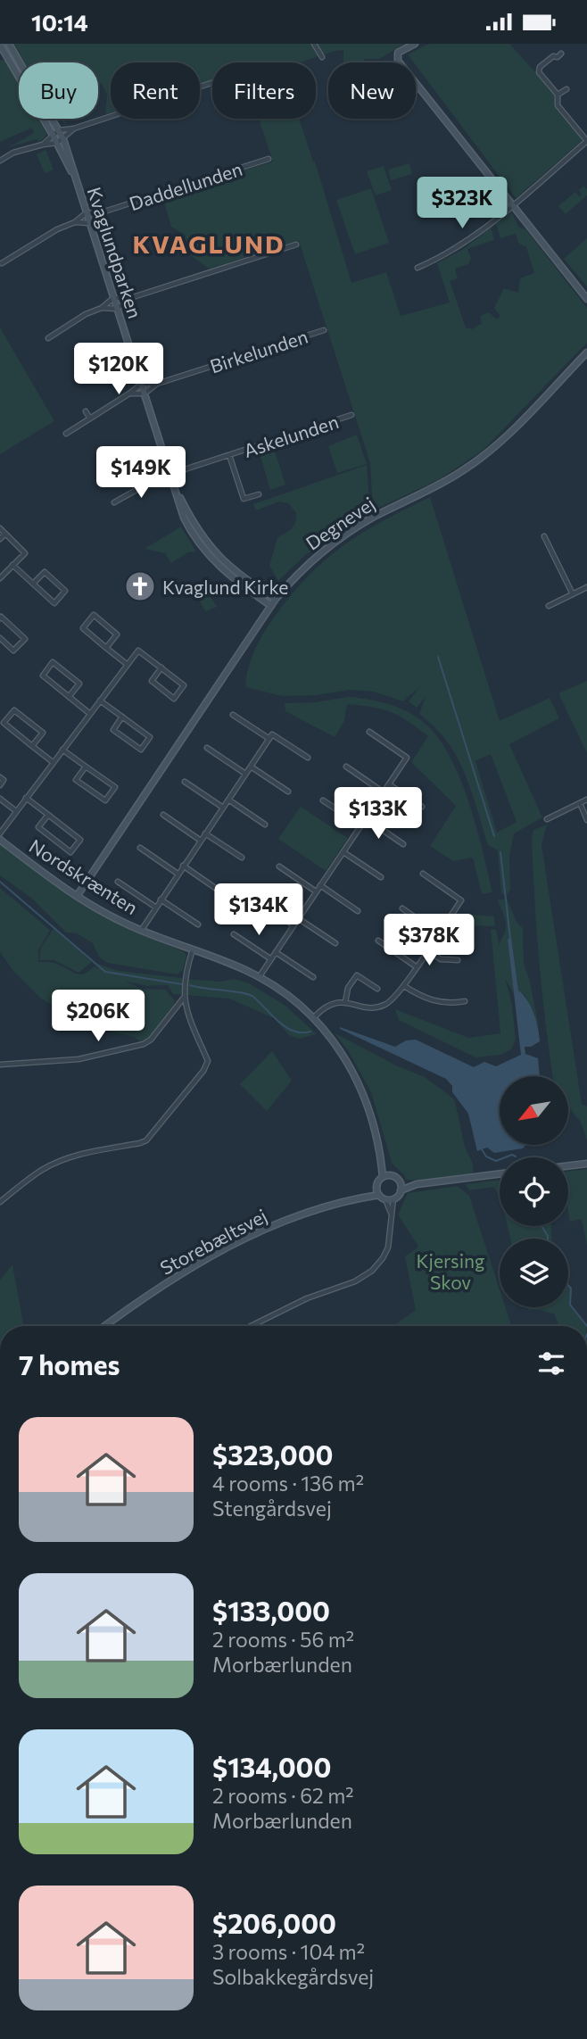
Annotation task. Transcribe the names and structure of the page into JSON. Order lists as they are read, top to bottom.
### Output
{
  "streets": {
    "street": [
      "Daddellunden",
      "Kvaglundparken",
      "Birkelunden",
      "Askelunden",
      "Degnevej",
      "Nordskrænten",
      "Storebæltsvej"
    ]
  },
  "crossings": [
    ["Daddellunden", "Kvaglundparken"],
    ["Kvaglundparken", "Birkelunden"],
    ["Kvaglundparken", "Askelunden"],
    ["Kvaglundparken", "Degnevej"],
    ["Degnevej", "Nordskrænten"],
    ["Nordskrænten", "Storebæltsvej"]
  ],
  "districts": ["KVAGLUND"],
  "parks": ["Kjersing Skov"],
  "places": {
    "church": ["Kvaglund Kirke"]
  },
  "north": "bottom left",
  "page": {
    "status": "10:14",
    "chip": [
      "Buy",
      "Rent",
      "Filters",
      "New"
    ],
    "price": [
      "$323K",
      "$120K",
      "$149K",
      "$133K",
      "$134K",
      "$378K",
      "$206K"
    ],
    "heading": "7 homes",
    "list": [
      {
        "name": "$323,000",
        "note": "4 rooms · 136 m² · Stengårdsvej"
      },
      {
        "name": "$133,000",
        "note": "2 rooms · 56 m² · Morbærlunden"
      },
      {
        "name": "$134,000",
        "note": "2 rooms · 62 m² · Morbærlunden"
      },
      {
        "name": "$206,000",
        "note": "3 rooms · 104 m² · Solbakkegårdsvej"
      }
    ]
  }
}
